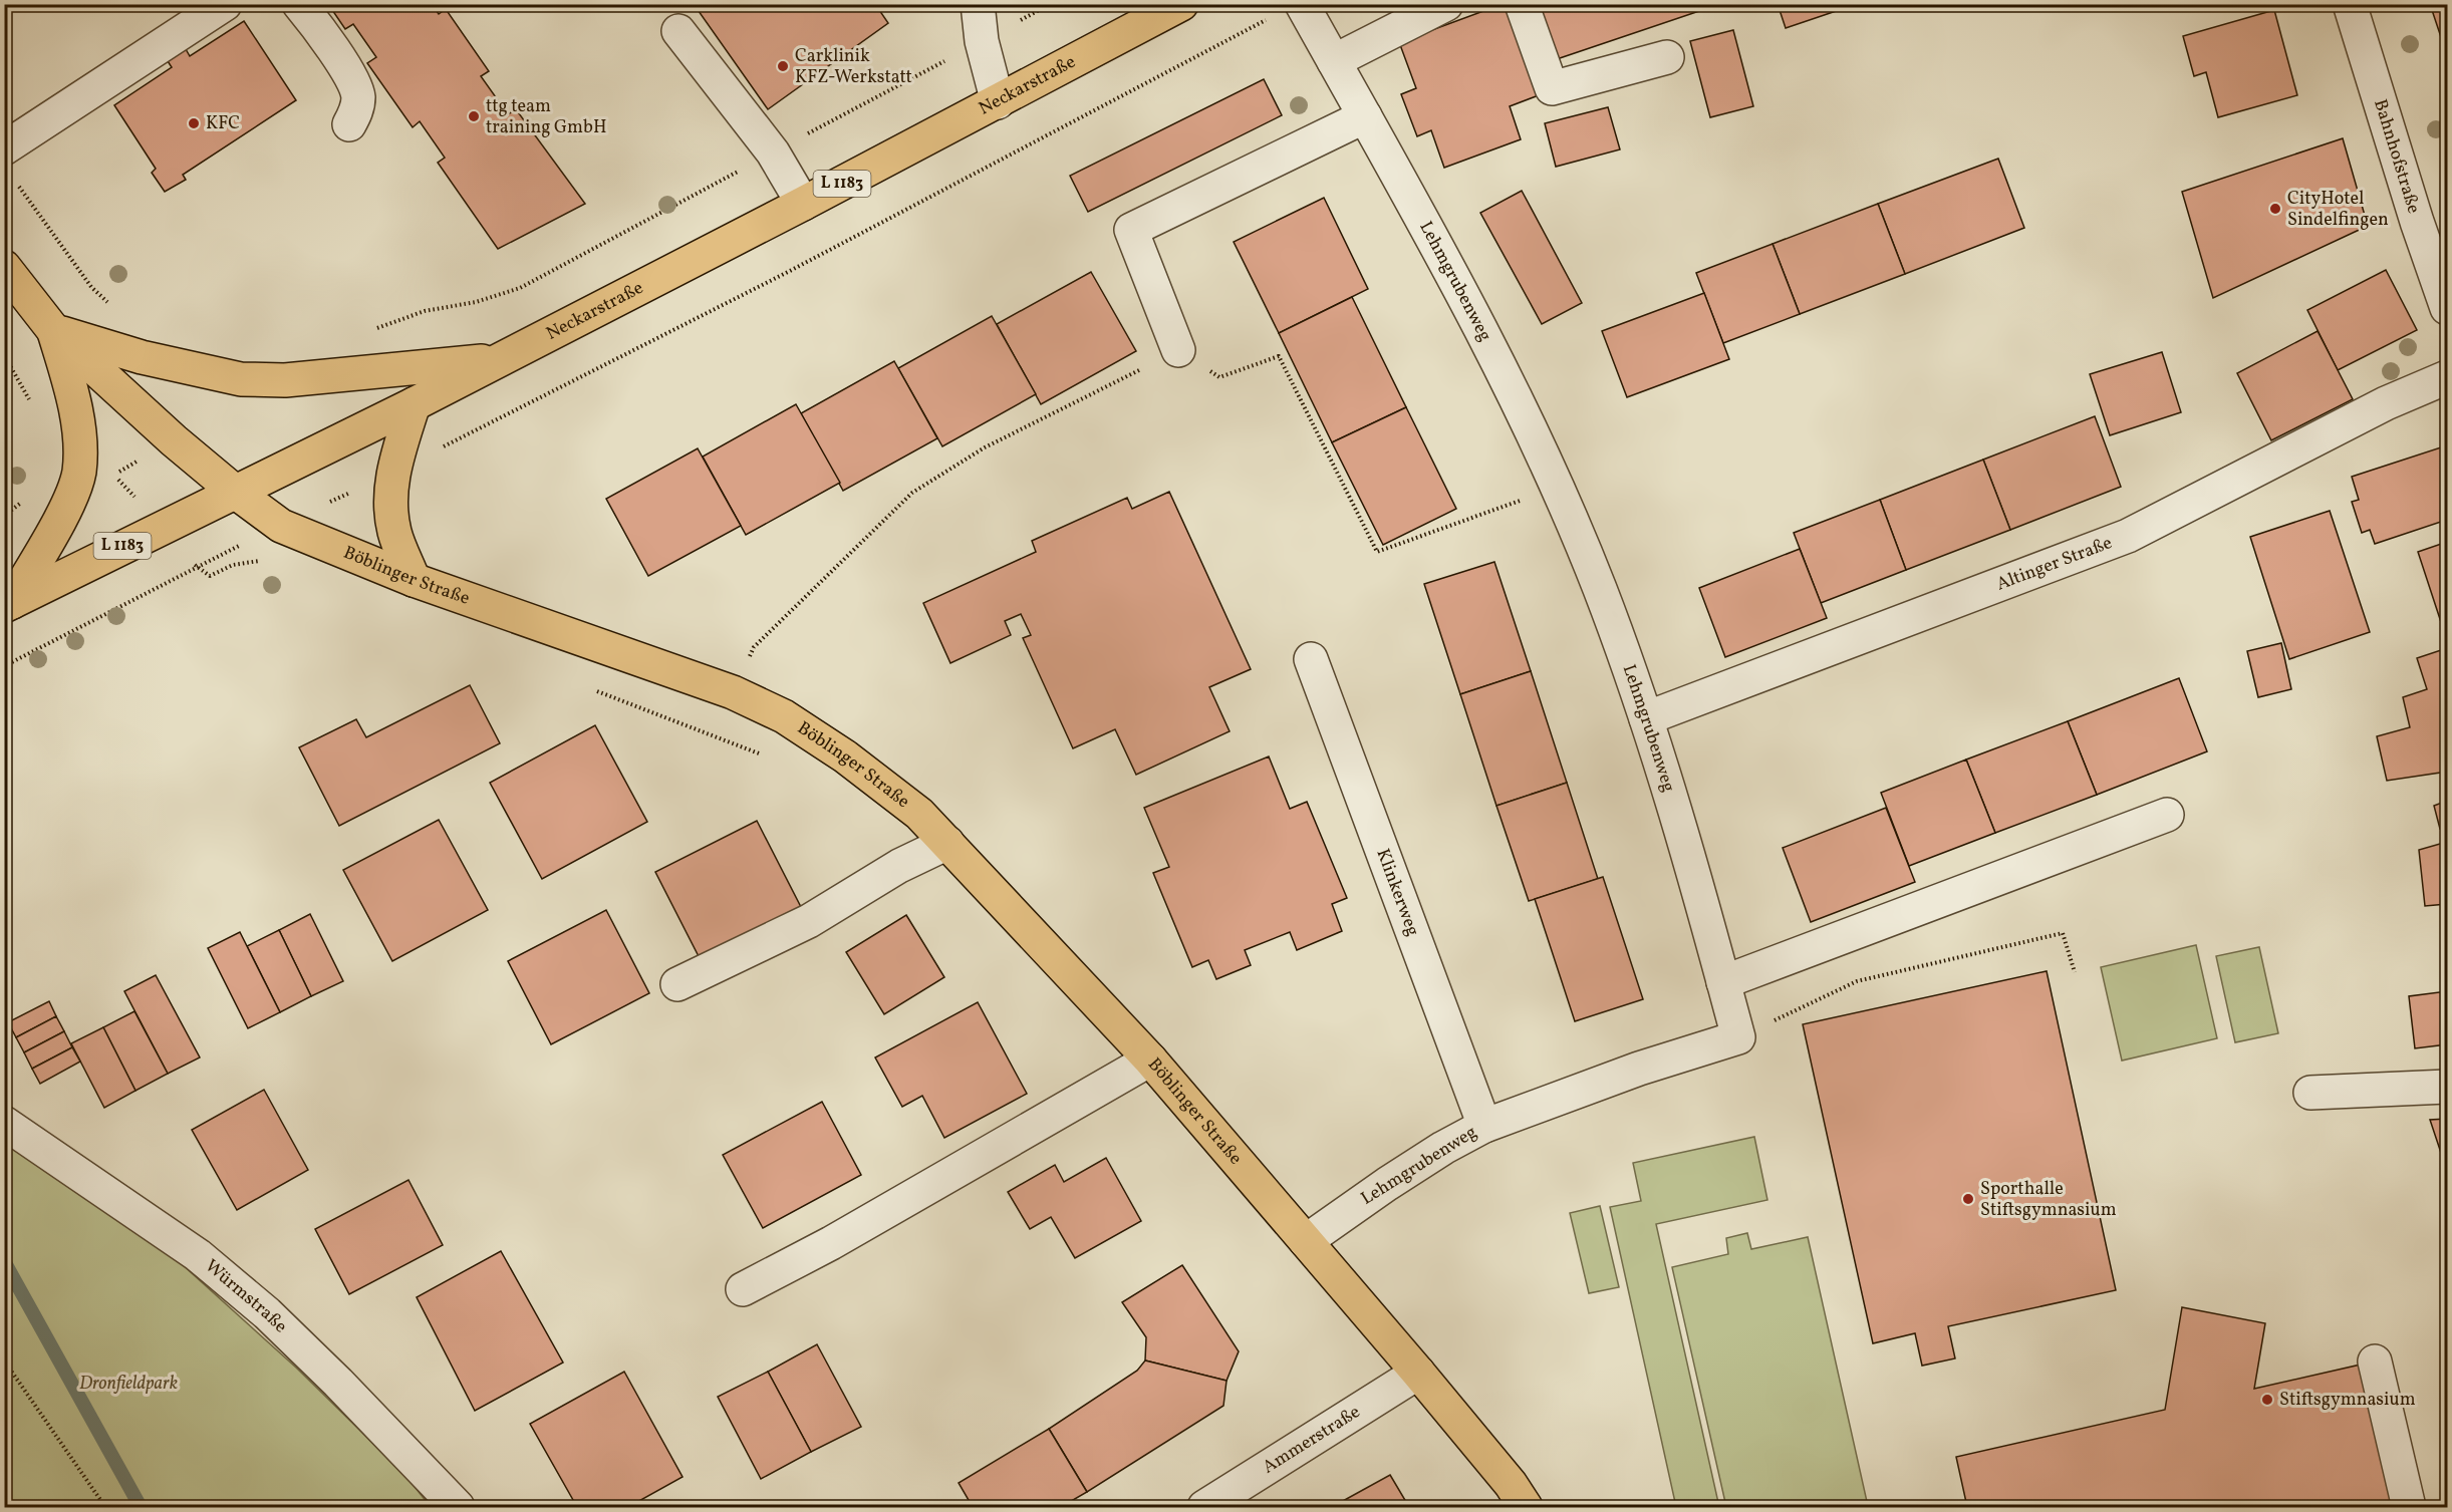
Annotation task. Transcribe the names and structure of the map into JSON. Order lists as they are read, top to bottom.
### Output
{
  "streets": {
    "main road": ["Neckarstraße", "L 1183", "Böblinger Straße"],
    "street": [
      "Bahnhofstraße",
      "Lehmgrubenweg",
      "Altinger Straße",
      "Klinkerweg",
      "Würmstraße",
      "Ammerstraße"
    ]
  },
  "crossings": [
    ["Neckarstraße", "Böblinger Straße"],
    ["Lehmgrubenweg", "Altinger Straße"],
    ["Lehmgrubenweg", "Böblinger Straße"],
    ["Lehmgrubenweg", "Klinkerweg"],
    ["Böblinger Straße", "Ammerstraße"]
  ],
  "parks": ["Dronfieldpark"],
  "places": [
    "Carklinik KFZ-Werkstatt",
    "ttg team training GmbH",
    "KFC",
    "CityHotel Sindelfingen",
    "Sporthalle Stiftsgymnasium",
    "Stiftsgymnasium"
  ]
}
